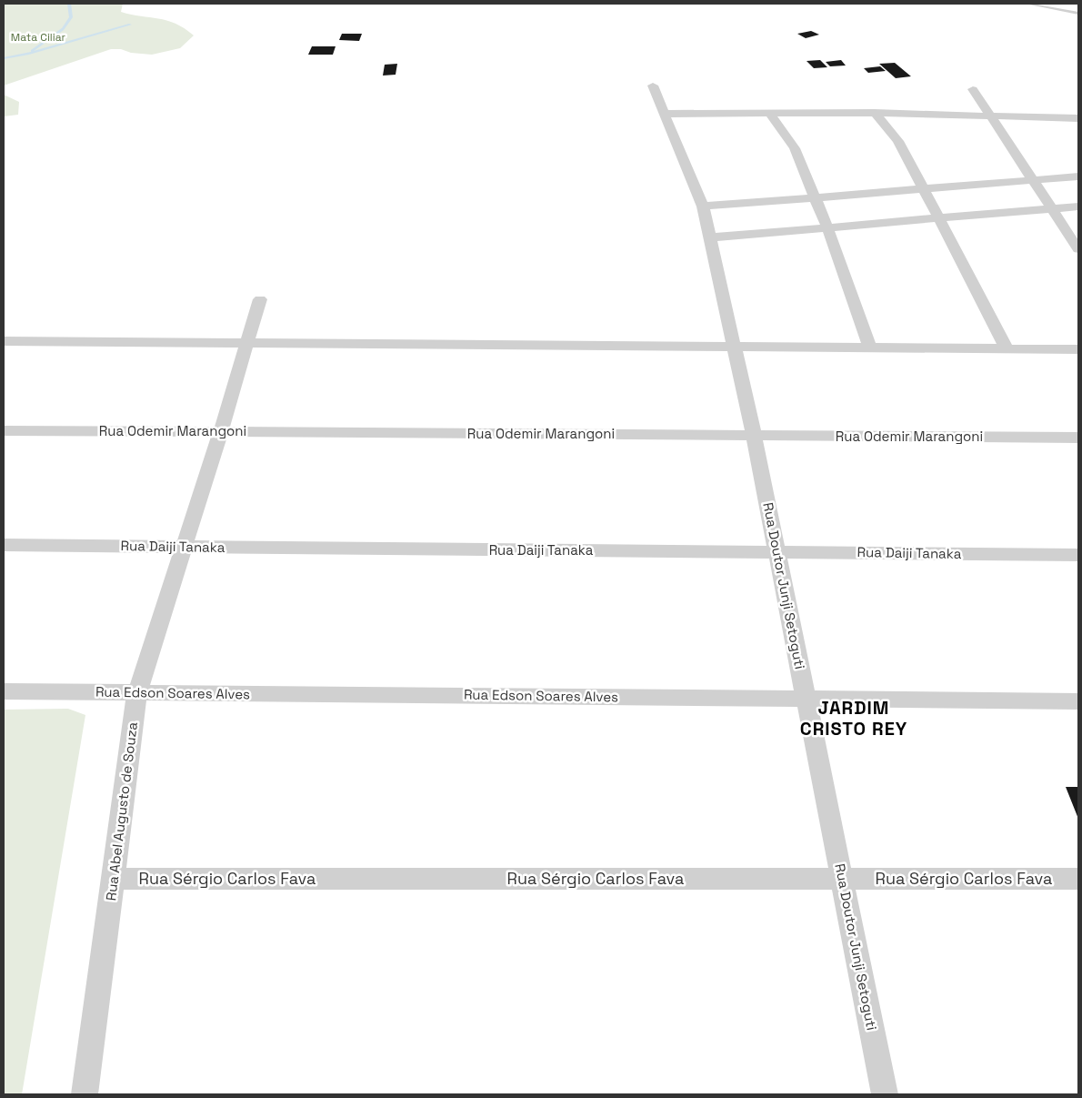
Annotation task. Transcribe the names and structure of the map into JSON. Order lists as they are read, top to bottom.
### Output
{
  "streets": {
    "street": [
      "Rua Odemir Marangoni",
      "Rua Daiji Tanaka",
      "Rua Doutor Junji Setoguti",
      "Rua Edson Soares Alves",
      "Rua Abel Augusto de Souza",
      "Rua Sérgio Carlos Fava"
    ]
  },
  "crossings": [
    ["Rua Odemir Marangoni", "Rua Doutor Junji Setoguti"],
    ["Rua Odemir Marangoni", "Rua Abel Augusto de Souza"],
    ["Rua Daiji Tanaka", "Rua Doutor Junji Setoguti"],
    ["Rua Daiji Tanaka", "Rua Abel Augusto de Souza"],
    ["Rua Doutor Junji Setoguti", "Rua Edson Soares Alves"],
    ["Rua Doutor Junji Setoguti", "Rua Sérgio Carlos Fava"],
    ["Rua Edson Soares Alves", "Rua Abel Augusto de Souza"],
    ["Rua Abel Augusto de Souza", "Rua Sérgio Carlos Fava"]
  ],
  "districts": ["JARDIM CRISTO REY"],
  "parks": ["Mata Ciliar"]
}
